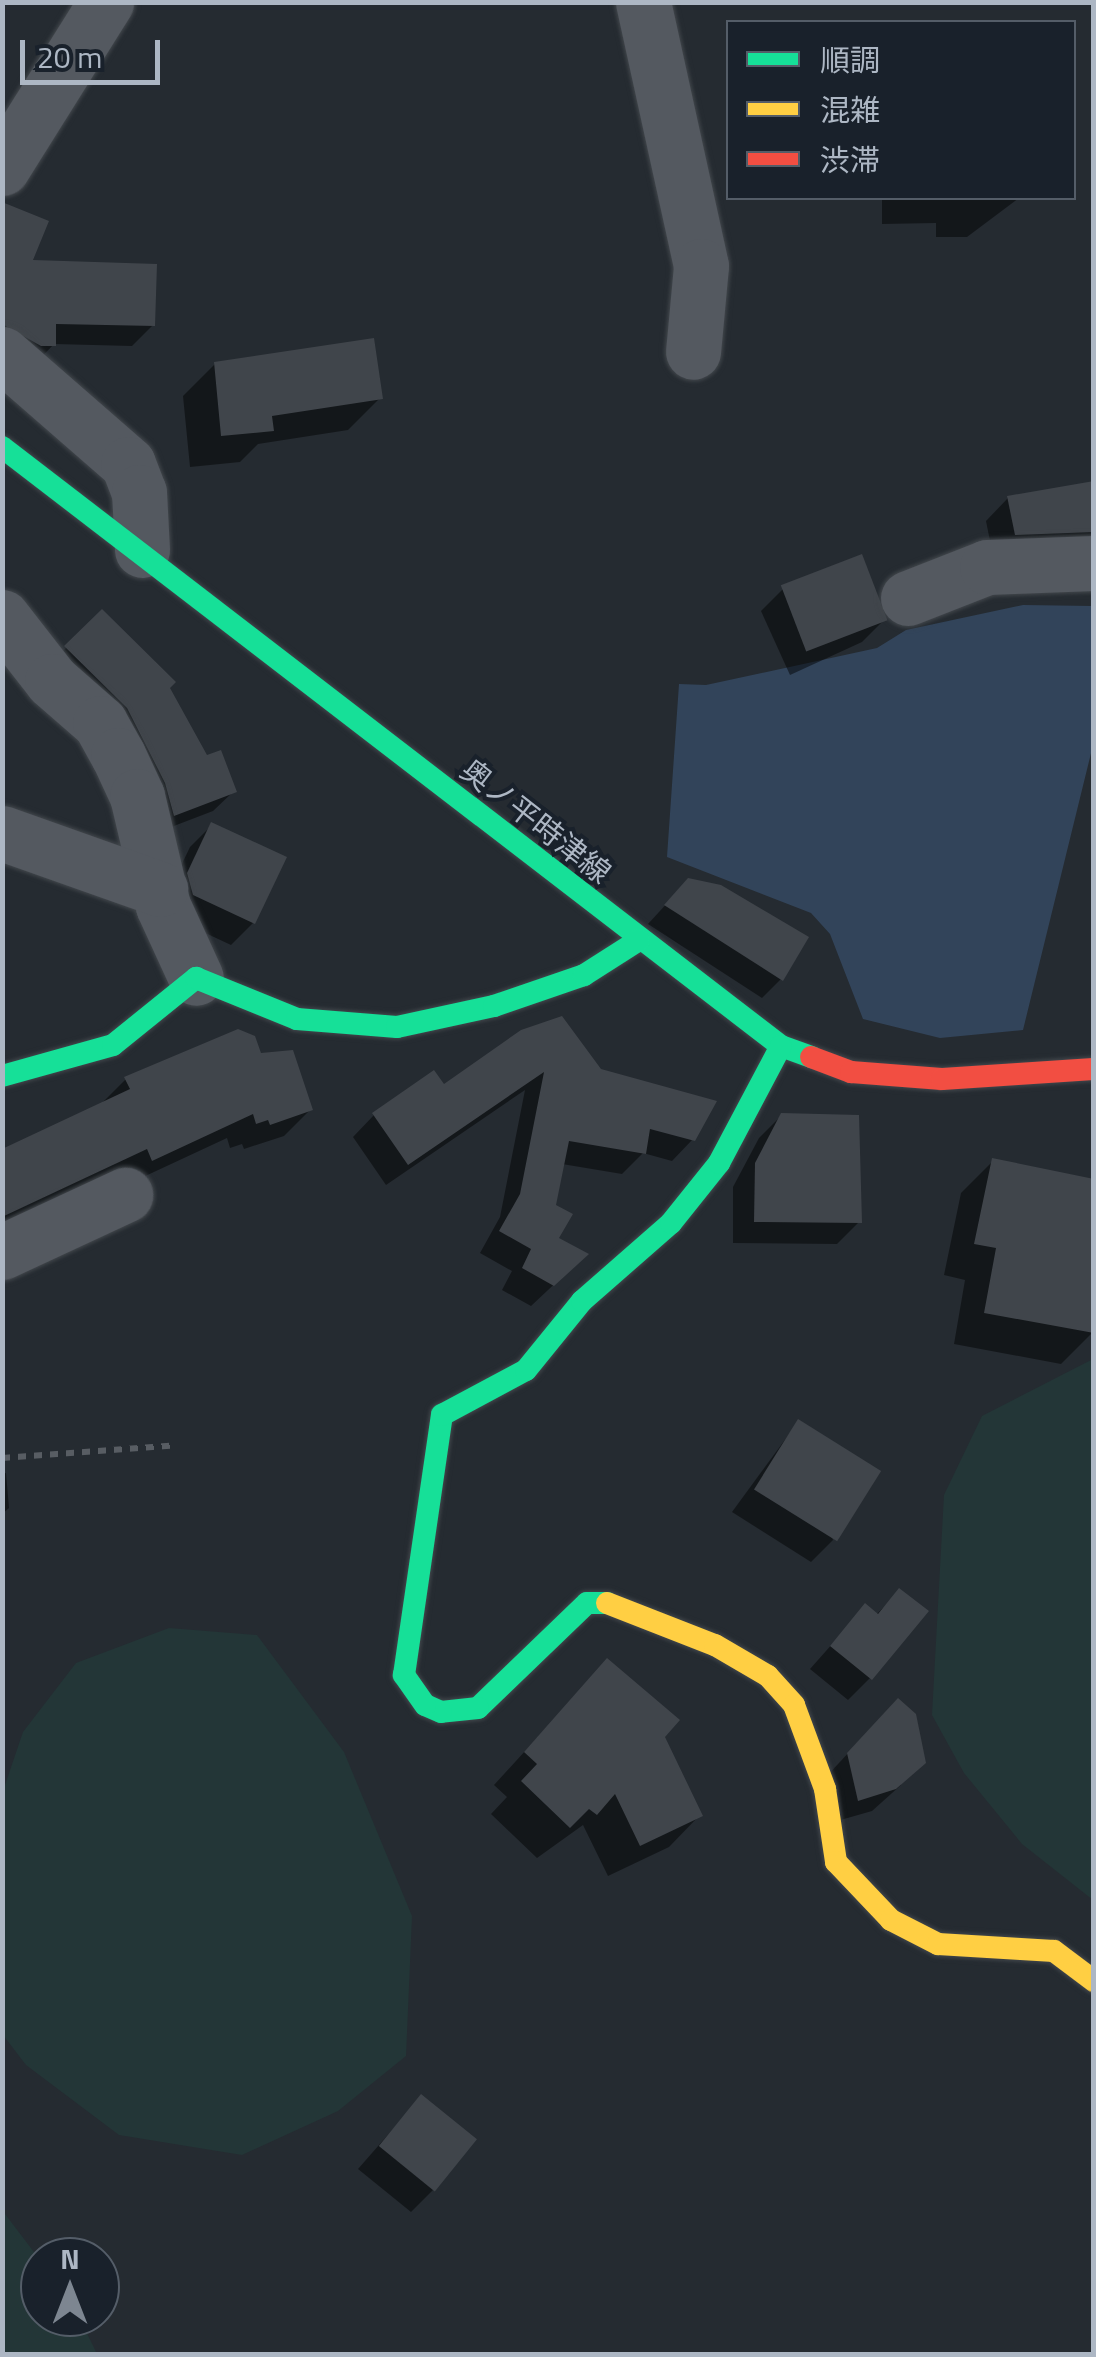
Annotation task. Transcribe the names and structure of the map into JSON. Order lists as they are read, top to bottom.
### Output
{
  "streets": {
    "street": ["奥ノ平時津線"]
  },
  "legend": ["順調", "混雑", "渋滞"],
  "scale_bar": "20 m",
  "north": "top"
}
